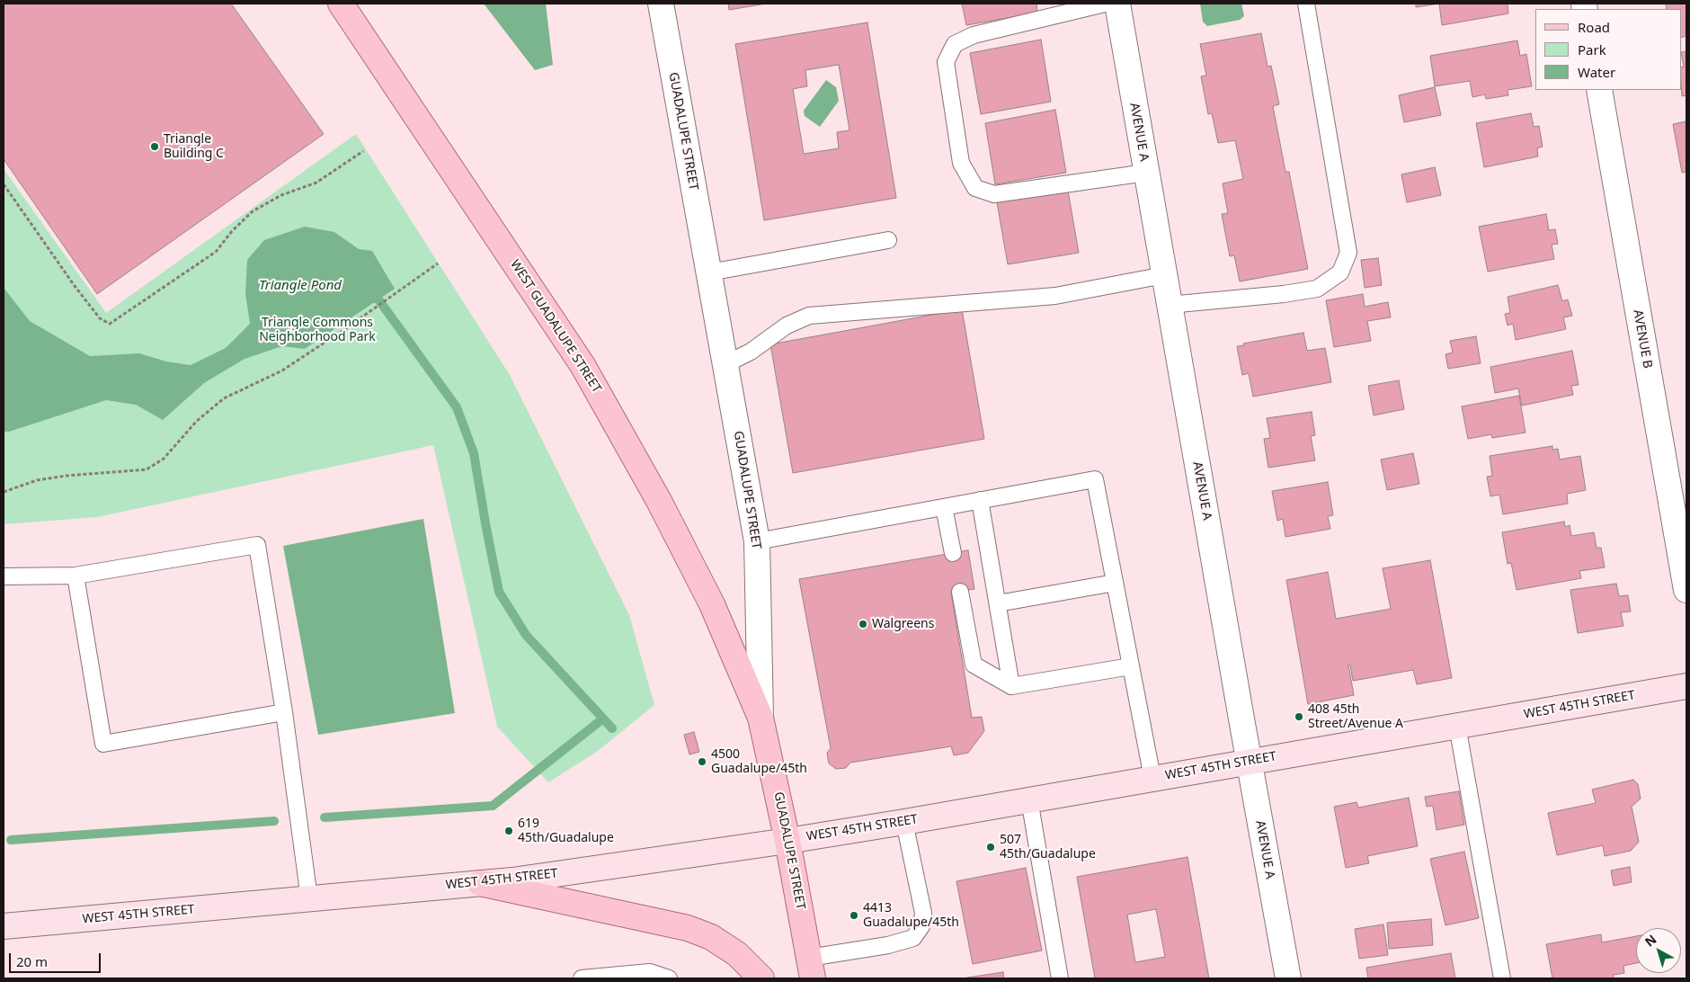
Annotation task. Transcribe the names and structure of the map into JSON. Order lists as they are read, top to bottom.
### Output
{
  "streets": {
    "main road": ["GUADALUPE STREET", "WEST GUADALUPE STREET", "WEST 45TH STREET"],
    "street": ["AVENUE A", "AVENUE B"]
  },
  "crossings": [
    ["GUADALUPE STREET", "WEST GUADALUPE STREET"],
    ["GUADALUPE STREET", "WEST 45TH STREET"],
    ["AVENUE A", "WEST 45TH STREET"]
  ],
  "water": ["Triangle Pond"],
  "parks": ["Triangle Commons Neighborhood Park"],
  "places": [
    "Triangle Building C",
    "Walgreens",
    "408 45th Street/Avenue A",
    "4500 Guadalupe/45th",
    "619 45th/Guadalupe",
    "507 45th/Guadalupe",
    "4413 Guadalupe/45th"
  ],
  "legend": ["Road", "Park", "Water"],
  "scale_bar": "20 m",
  "north": "top left"
}
